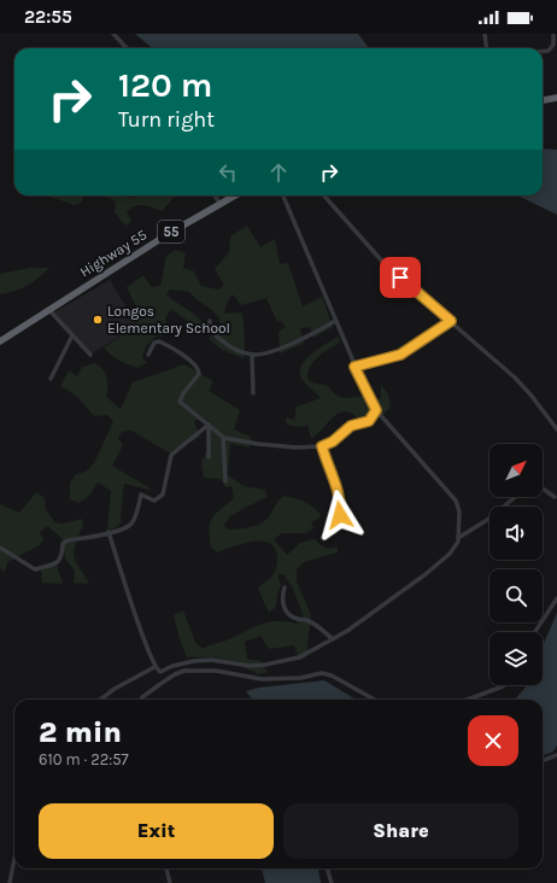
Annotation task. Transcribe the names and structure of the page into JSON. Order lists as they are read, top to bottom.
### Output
{
  "streets": {
    "highway": ["55", "Highway 55"]
  },
  "places": ["Longos Elementary School"],
  "north": "top right",
  "page": {
    "status": "22:55",
    "turn": ["120 m", "Turn right"],
    "heading": ["2 min", "610 m · 22:57"],
    "buttons": ["Exit", "Share"]
  }
}
